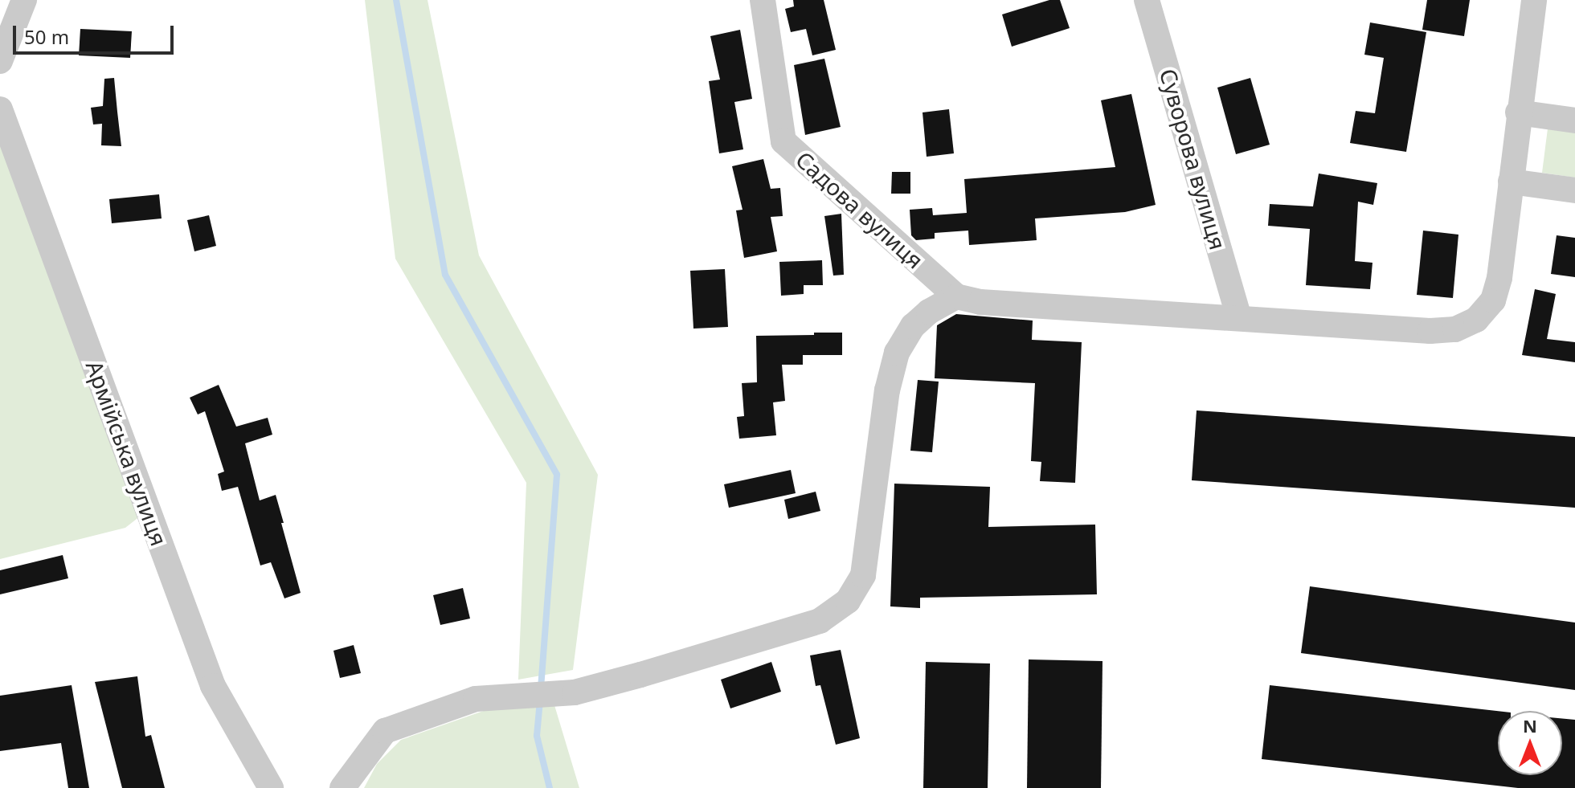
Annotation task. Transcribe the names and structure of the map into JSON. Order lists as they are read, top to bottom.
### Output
{
  "streets": {
    "street": ["Суворова вулиця", "Садова вулиця", "Армійська вулиця"]
  },
  "scale_bar": "50 m",
  "north": "top"
}
